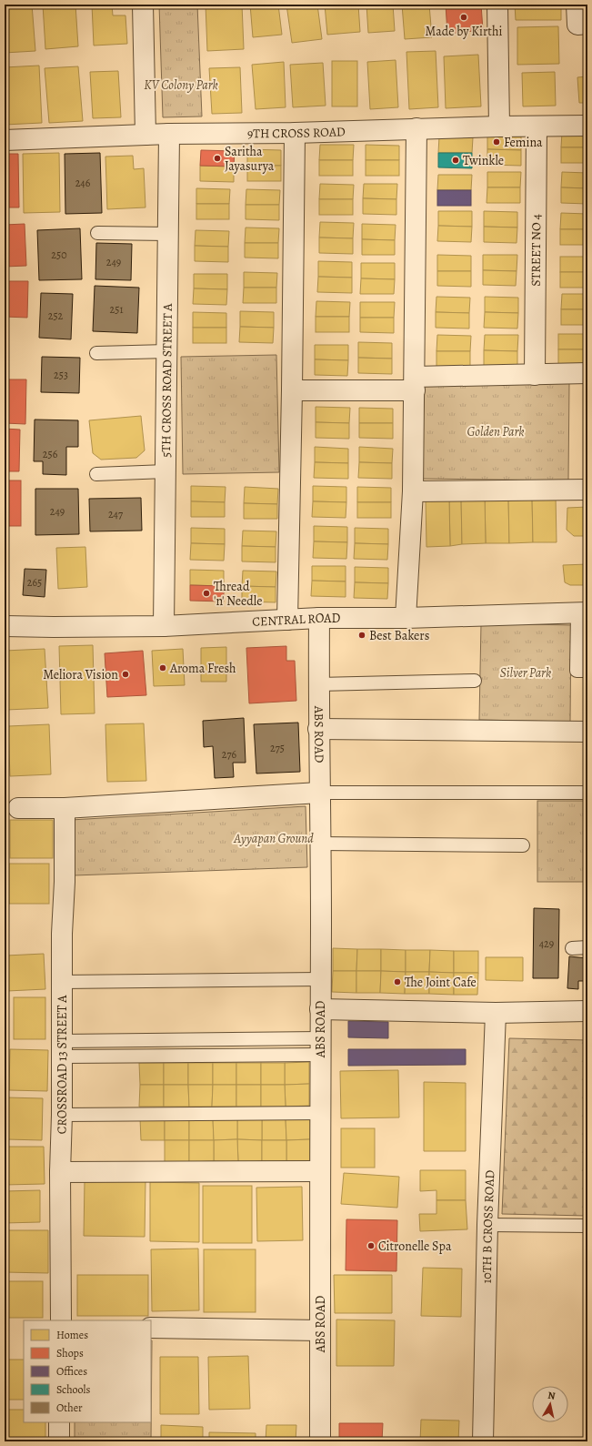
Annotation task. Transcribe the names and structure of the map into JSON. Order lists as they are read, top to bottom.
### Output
{
  "streets": {
    "street": [
      "9TH CROSS ROAD",
      "STREET NO 4",
      "5TH CROSS ROAD STREET A",
      "CENTRAL ROAD",
      "ABS ROAD",
      "CROSSROAD 13 STREET A",
      "10TH B CROSS ROAD"
    ]
  },
  "crossings": [
    ["9TH CROSS ROAD", "STREET NO 4"],
    ["9TH CROSS ROAD", "5TH CROSS ROAD STREET A"],
    ["5TH CROSS ROAD STREET A", "CENTRAL ROAD"],
    ["CENTRAL ROAD", "ABS ROAD"]
  ],
  "parks": [
    "KV Colony Park",
    "Golden Park",
    "Silver Park",
    "Ayyapan Ground"
  ],
  "places": [
    "Made by Kirthi",
    "Femina",
    "Saritha Jayasurya",
    "Twinkle",
    "Thread 'n' Needle",
    "Best Bakers",
    "Aroma Fresh",
    "Meliora Vision",
    "The Joint Cafe",
    "Citronelle Spa"
  ],
  "house_numbers": [
    "246",
    "250",
    "249",
    "251",
    "252",
    "253",
    "256",
    "249",
    "247",
    "265",
    "275",
    "276",
    "429"
  ],
  "legend": [
    "Homes",
    "Shops",
    "Offices",
    "Schools",
    "Other"
  ],
  "north": "top"
}
